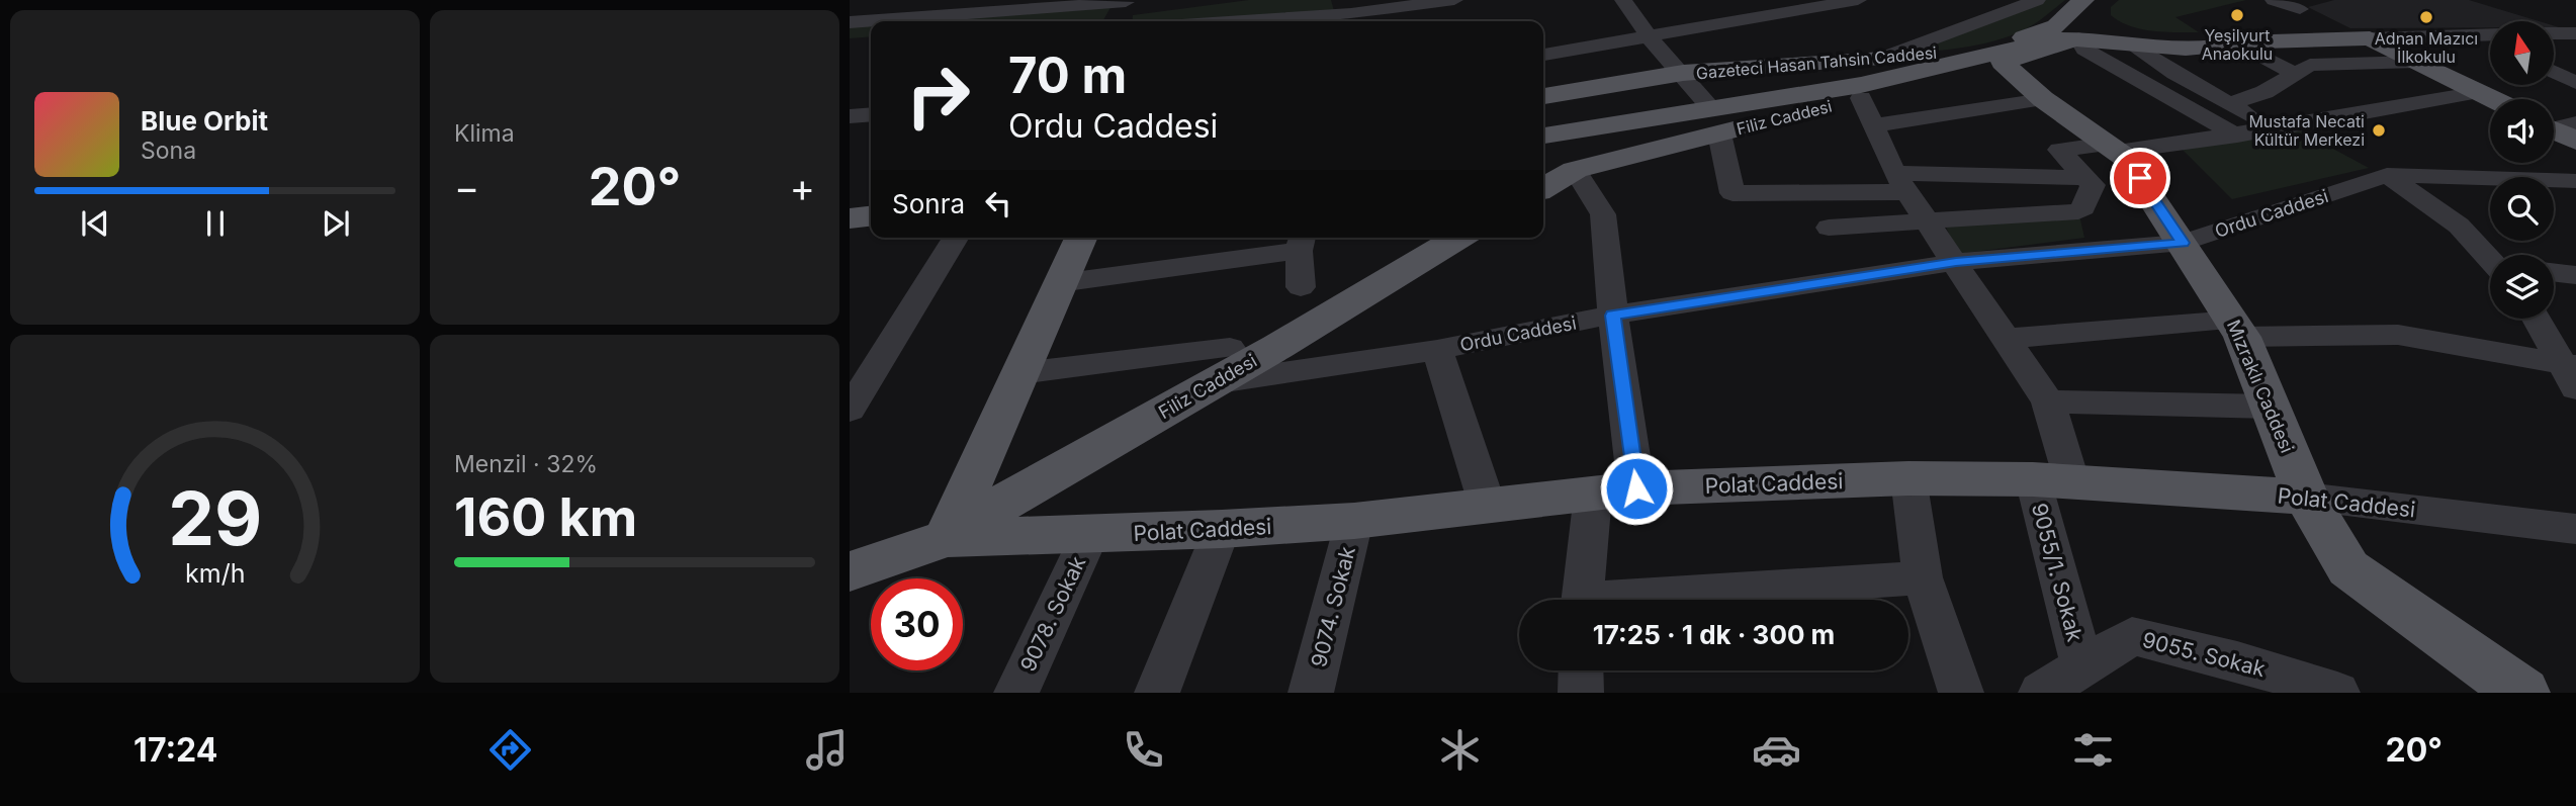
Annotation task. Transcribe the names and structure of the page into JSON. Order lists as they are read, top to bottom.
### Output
{
  "streets": {
    "main road": [
      "Gazeteci Hasan Tahsin Caddesi",
      "Filiz Caddesi",
      "Mızraklı Caddesi",
      "Polat Caddesi"
    ],
    "street": [
      "Ordu Caddesi",
      "9055/1. Sokak",
      "9074. Sokak",
      "9078. Sokak",
      "9055. Sokak"
    ]
  },
  "crossings": [
    ["Gazeteci Hasan Tahsin Caddesi", "Filiz Caddesi"],
    ["Gazeteci Hasan Tahsin Caddesi", "Mızraklı Caddesi"],
    ["Filiz Caddesi", "Ordu Caddesi"],
    ["Filiz Caddesi", "Mızraklı Caddesi"],
    ["Filiz Caddesi", "Polat Caddesi"],
    ["Filiz Caddesi", "9055/1. Sokak"],
    ["Ordu Caddesi", "Mızraklı Caddesi"],
    ["Ordu Caddesi", "9055/1. Sokak"],
    ["Mızraklı Caddesi", "Polat Caddesi"],
    ["Polat Caddesi", "9055/1. Sokak"],
    ["Polat Caddesi", "9074. Sokak"],
    ["Polat Caddesi", "9078. Sokak"],
    ["9055/1. Sokak", "9055. Sokak"]
  ],
  "places": ["Yeşilyurt Anaokulu", "Adnan Mazıcı İlkokulu", "Mustafa Necati Kültür Merkezi"],
  "north": "top",
  "page": {
    "tile": [
      "Klima",
      ["Menzil · 32%", "160 km"]
    ],
    "turn": ["70 m", "Ordu Caddesi"],
    "song": ["Blue Orbit", "Sona"],
    "heat": ["−", "20°", "+"],
    "then": "Sonra",
    "limit": "30",
    "trip": "17:25 · 1 dk · 300 m",
    "tabs": ["17:24", "20°"],
    "gauge": ["29", "km/h"]
  }
}
